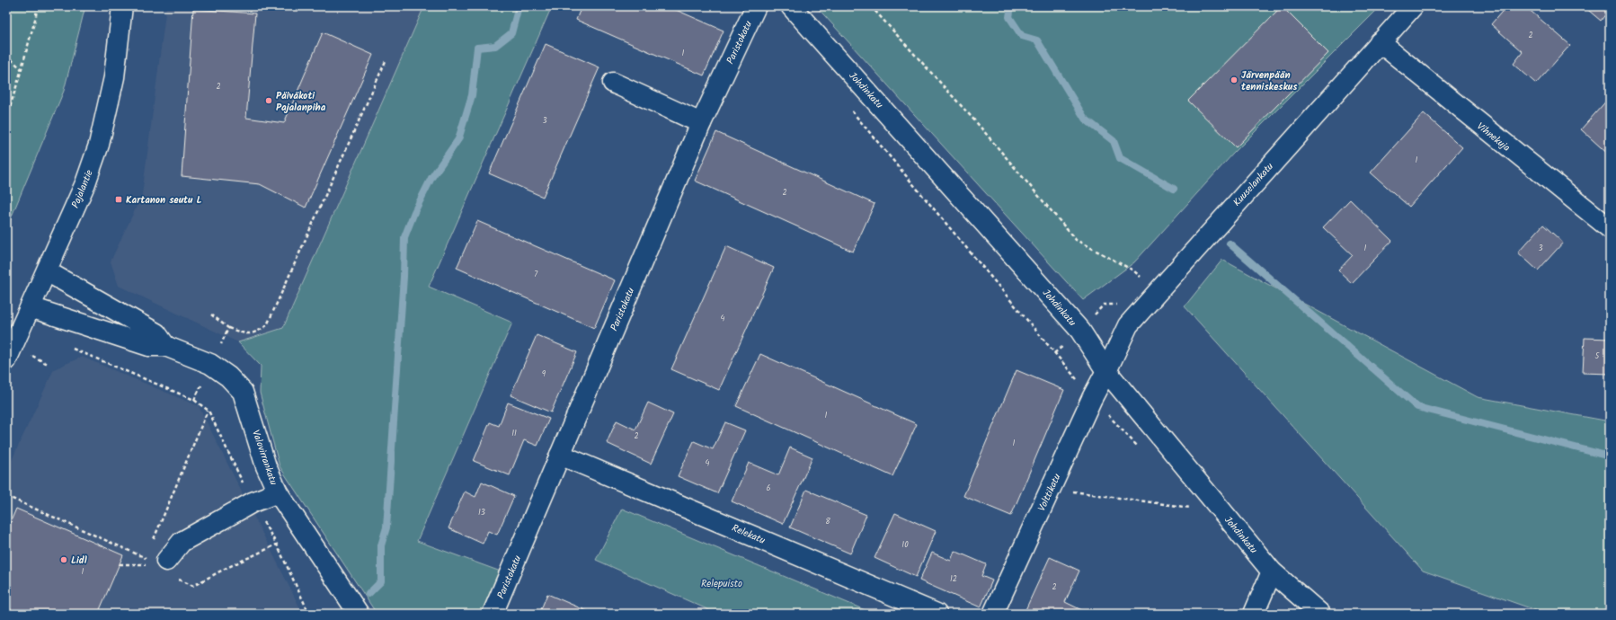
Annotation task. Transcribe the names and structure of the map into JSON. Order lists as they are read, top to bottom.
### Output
{
  "streets": {
    "street": [
      "Paristokatu",
      "Johdinkatu",
      "Vihnekuja",
      "Kuuselankatu",
      "Pajalantie",
      "Valovirrankatu",
      "Volttikatu",
      "Relekatu"
    ]
  },
  "crossings": [
    ["Paristokatu", "Relekatu"],
    ["Johdinkatu", "Kuuselankatu"],
    ["Johdinkatu", "Volttikatu"],
    ["Vihnekuja", "Kuuselankatu"],
    ["Kuuselankatu", "Volttikatu"],
    ["Pajalantie", "Valovirrankatu"]
  ],
  "parks": ["Relepuisto"],
  "places": {
    "other": ["Järvenpään tenniskeskus", "Päiväkoti Pajalanpiha", "Lidl"],
    "transit": ["Kartanon seutu L"]
  },
  "house_numbers": [
    "2",
    "1",
    "2",
    "3",
    "1",
    "2",
    "1",
    "3",
    "7",
    "4",
    "5",
    "9",
    "1",
    "11",
    "2",
    "1",
    "4",
    "6",
    "13",
    "8",
    "10",
    "1",
    "12",
    "2"
  ]
}
